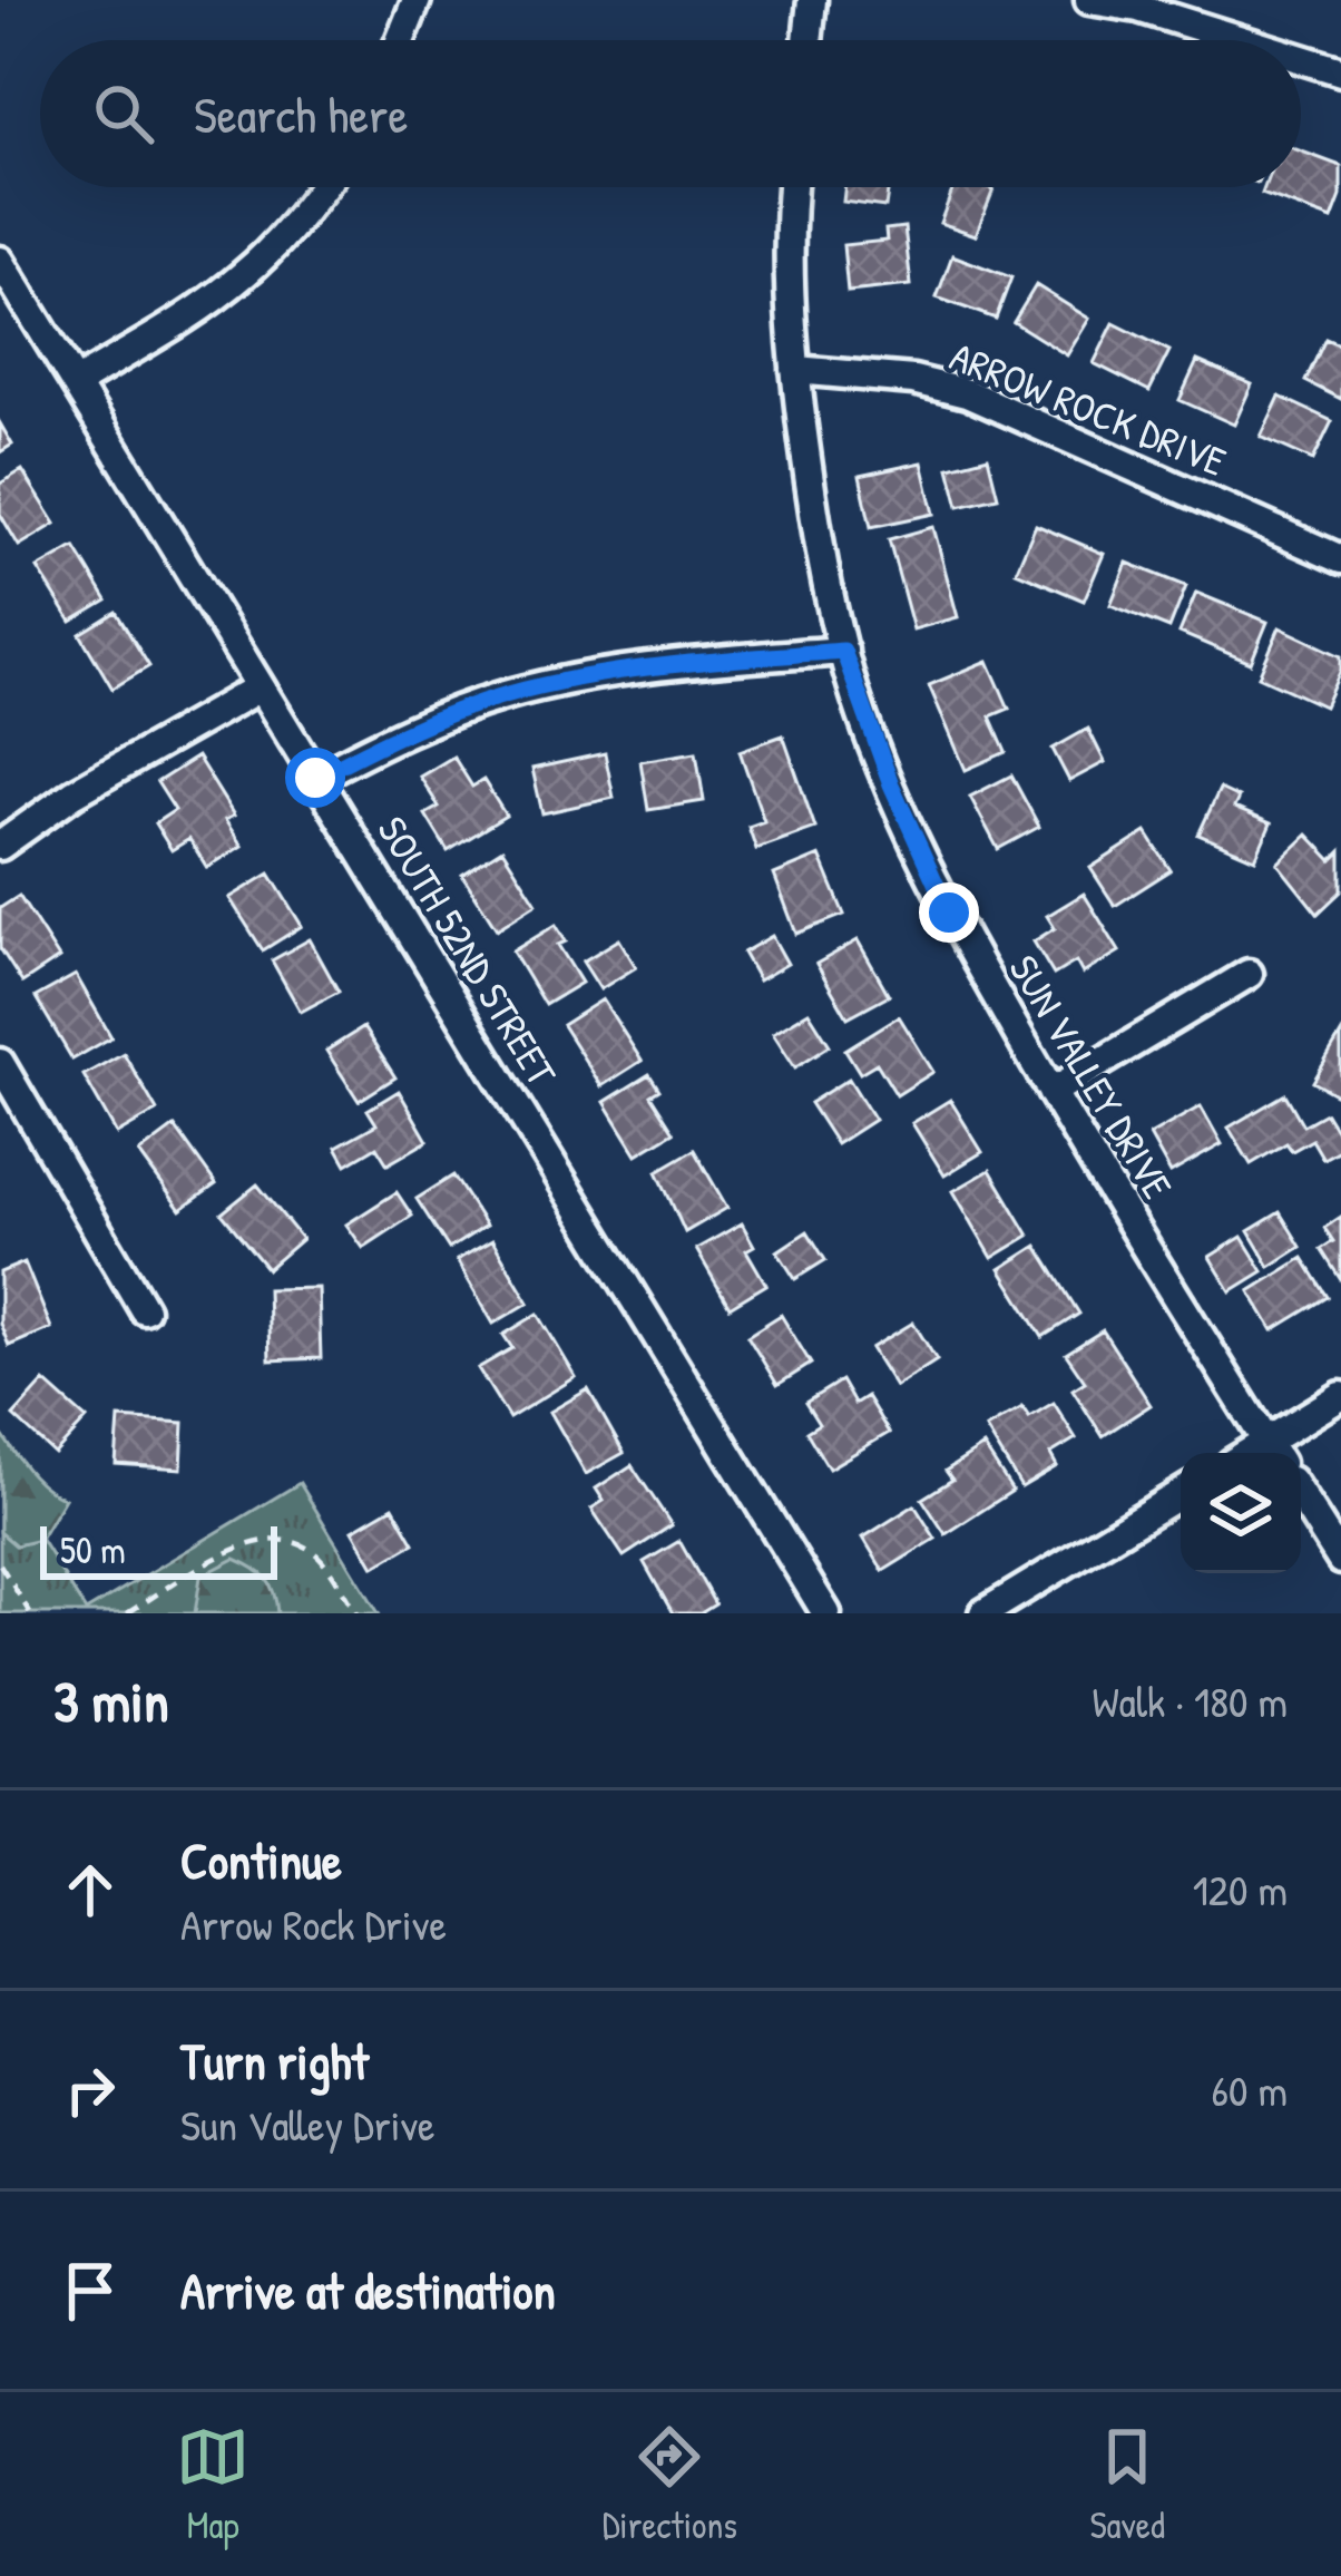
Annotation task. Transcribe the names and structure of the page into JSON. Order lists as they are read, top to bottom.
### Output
{
  "streets": {
    "street": ["ARROW ROCK DRIVE", "SOUTH 52ND STREET", "SUN VALLEY DRIVE"]
  },
  "crossings": [
    ["ARROW ROCK DRIVE", "SUN VALLEY DRIVE"]
  ],
  "scale_bar": "50 m",
  "page": {
    "search": "Search here",
    "scale": "50 m",
    "heading": ["3 min", "Walk · 180 m"],
    "list": [
      ["Continue", "Arrow Rock Drive", "120 m"],
      ["Turn right", "Sun Valley Drive", "60 m"],
      "Arrive at destination"
    ],
    "nav": ["Map", "Directions", "Saved"]
  }
}
